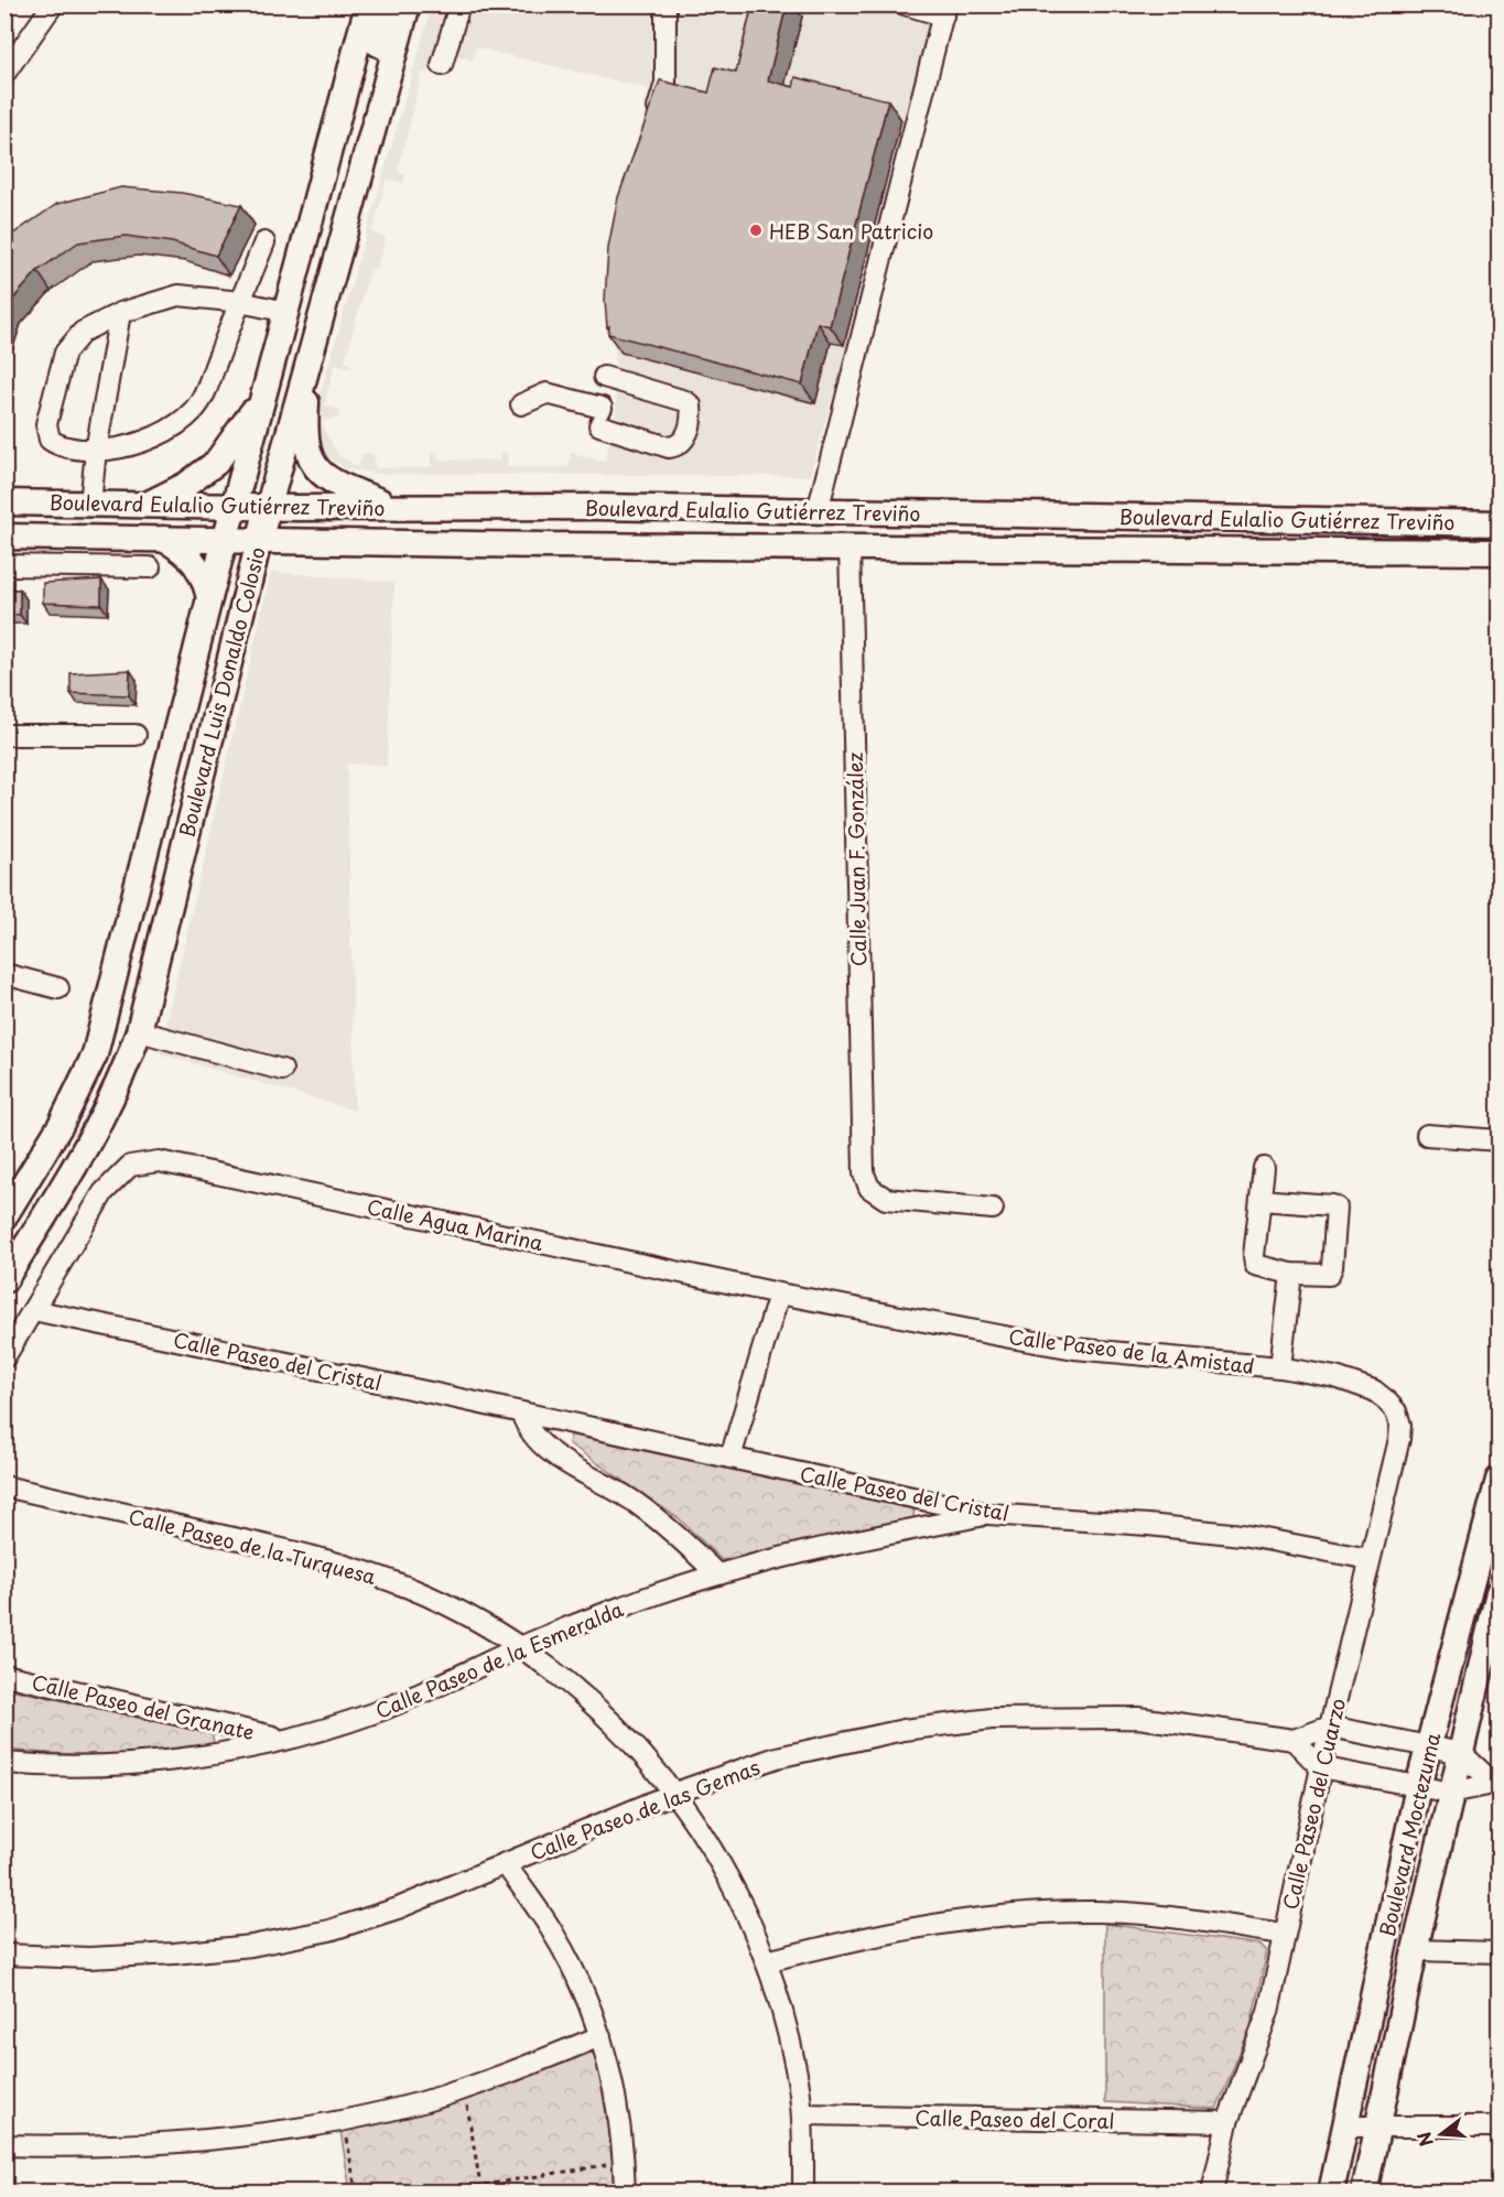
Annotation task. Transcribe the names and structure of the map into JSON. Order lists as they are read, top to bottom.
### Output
{
  "streets": {
    "main road": ["Boulevard Eulalio Gutiérrez Treviño", "Boulevard Luis Donaldo Colosio", "Boulevard Moctezuma"],
    "street": [
      "Calle Juan F. González",
      "Calle Agua Marina",
      "Calle Paseo de la Amistad",
      "Calle Paseo del Cristal",
      "Calle Paseo de la Turquesa",
      "Calle Paseo de la Esmeralda",
      "Calle Paseo del Granate",
      "Calle Paseo del Cuarzo",
      "Calle Paseo de las Gemas",
      "Calle Paseo del Coral"
    ]
  },
  "crossings": [
    ["Boulevard Eulalio Gutiérrez Treviño", "Boulevard Luis Donaldo Colosio"],
    ["Boulevard Eulalio Gutiérrez Treviño", "Calle Juan F. González"],
    ["Calle Agua Marina", "Calle Paseo de la Amistad"],
    ["Calle Agua Marina", "Calle Paseo del Cristal"],
    ["Calle Paseo de la Amistad", "Calle Paseo del Cuarzo"],
    ["Calle Paseo del Cristal", "Calle Paseo de la Esmeralda"],
    ["Calle Paseo del Cristal", "Calle Paseo del Cuarzo"],
    ["Calle Paseo de la Turquesa", "Calle Paseo de la Esmeralda"],
    ["Calle Paseo de la Turquesa", "Calle Paseo de las Gemas"],
    ["Calle Paseo de la Turquesa", "Calle Paseo del Coral"],
    ["Calle Paseo de la Esmeralda", "Calle Paseo del Granate"],
    ["Calle Paseo del Cuarzo", "Calle Paseo de las Gemas"],
    ["Calle Paseo del Cuarzo", "Calle Paseo del Coral"]
  ],
  "places": ["HEB San Patricio"],
  "north": "left"
}
